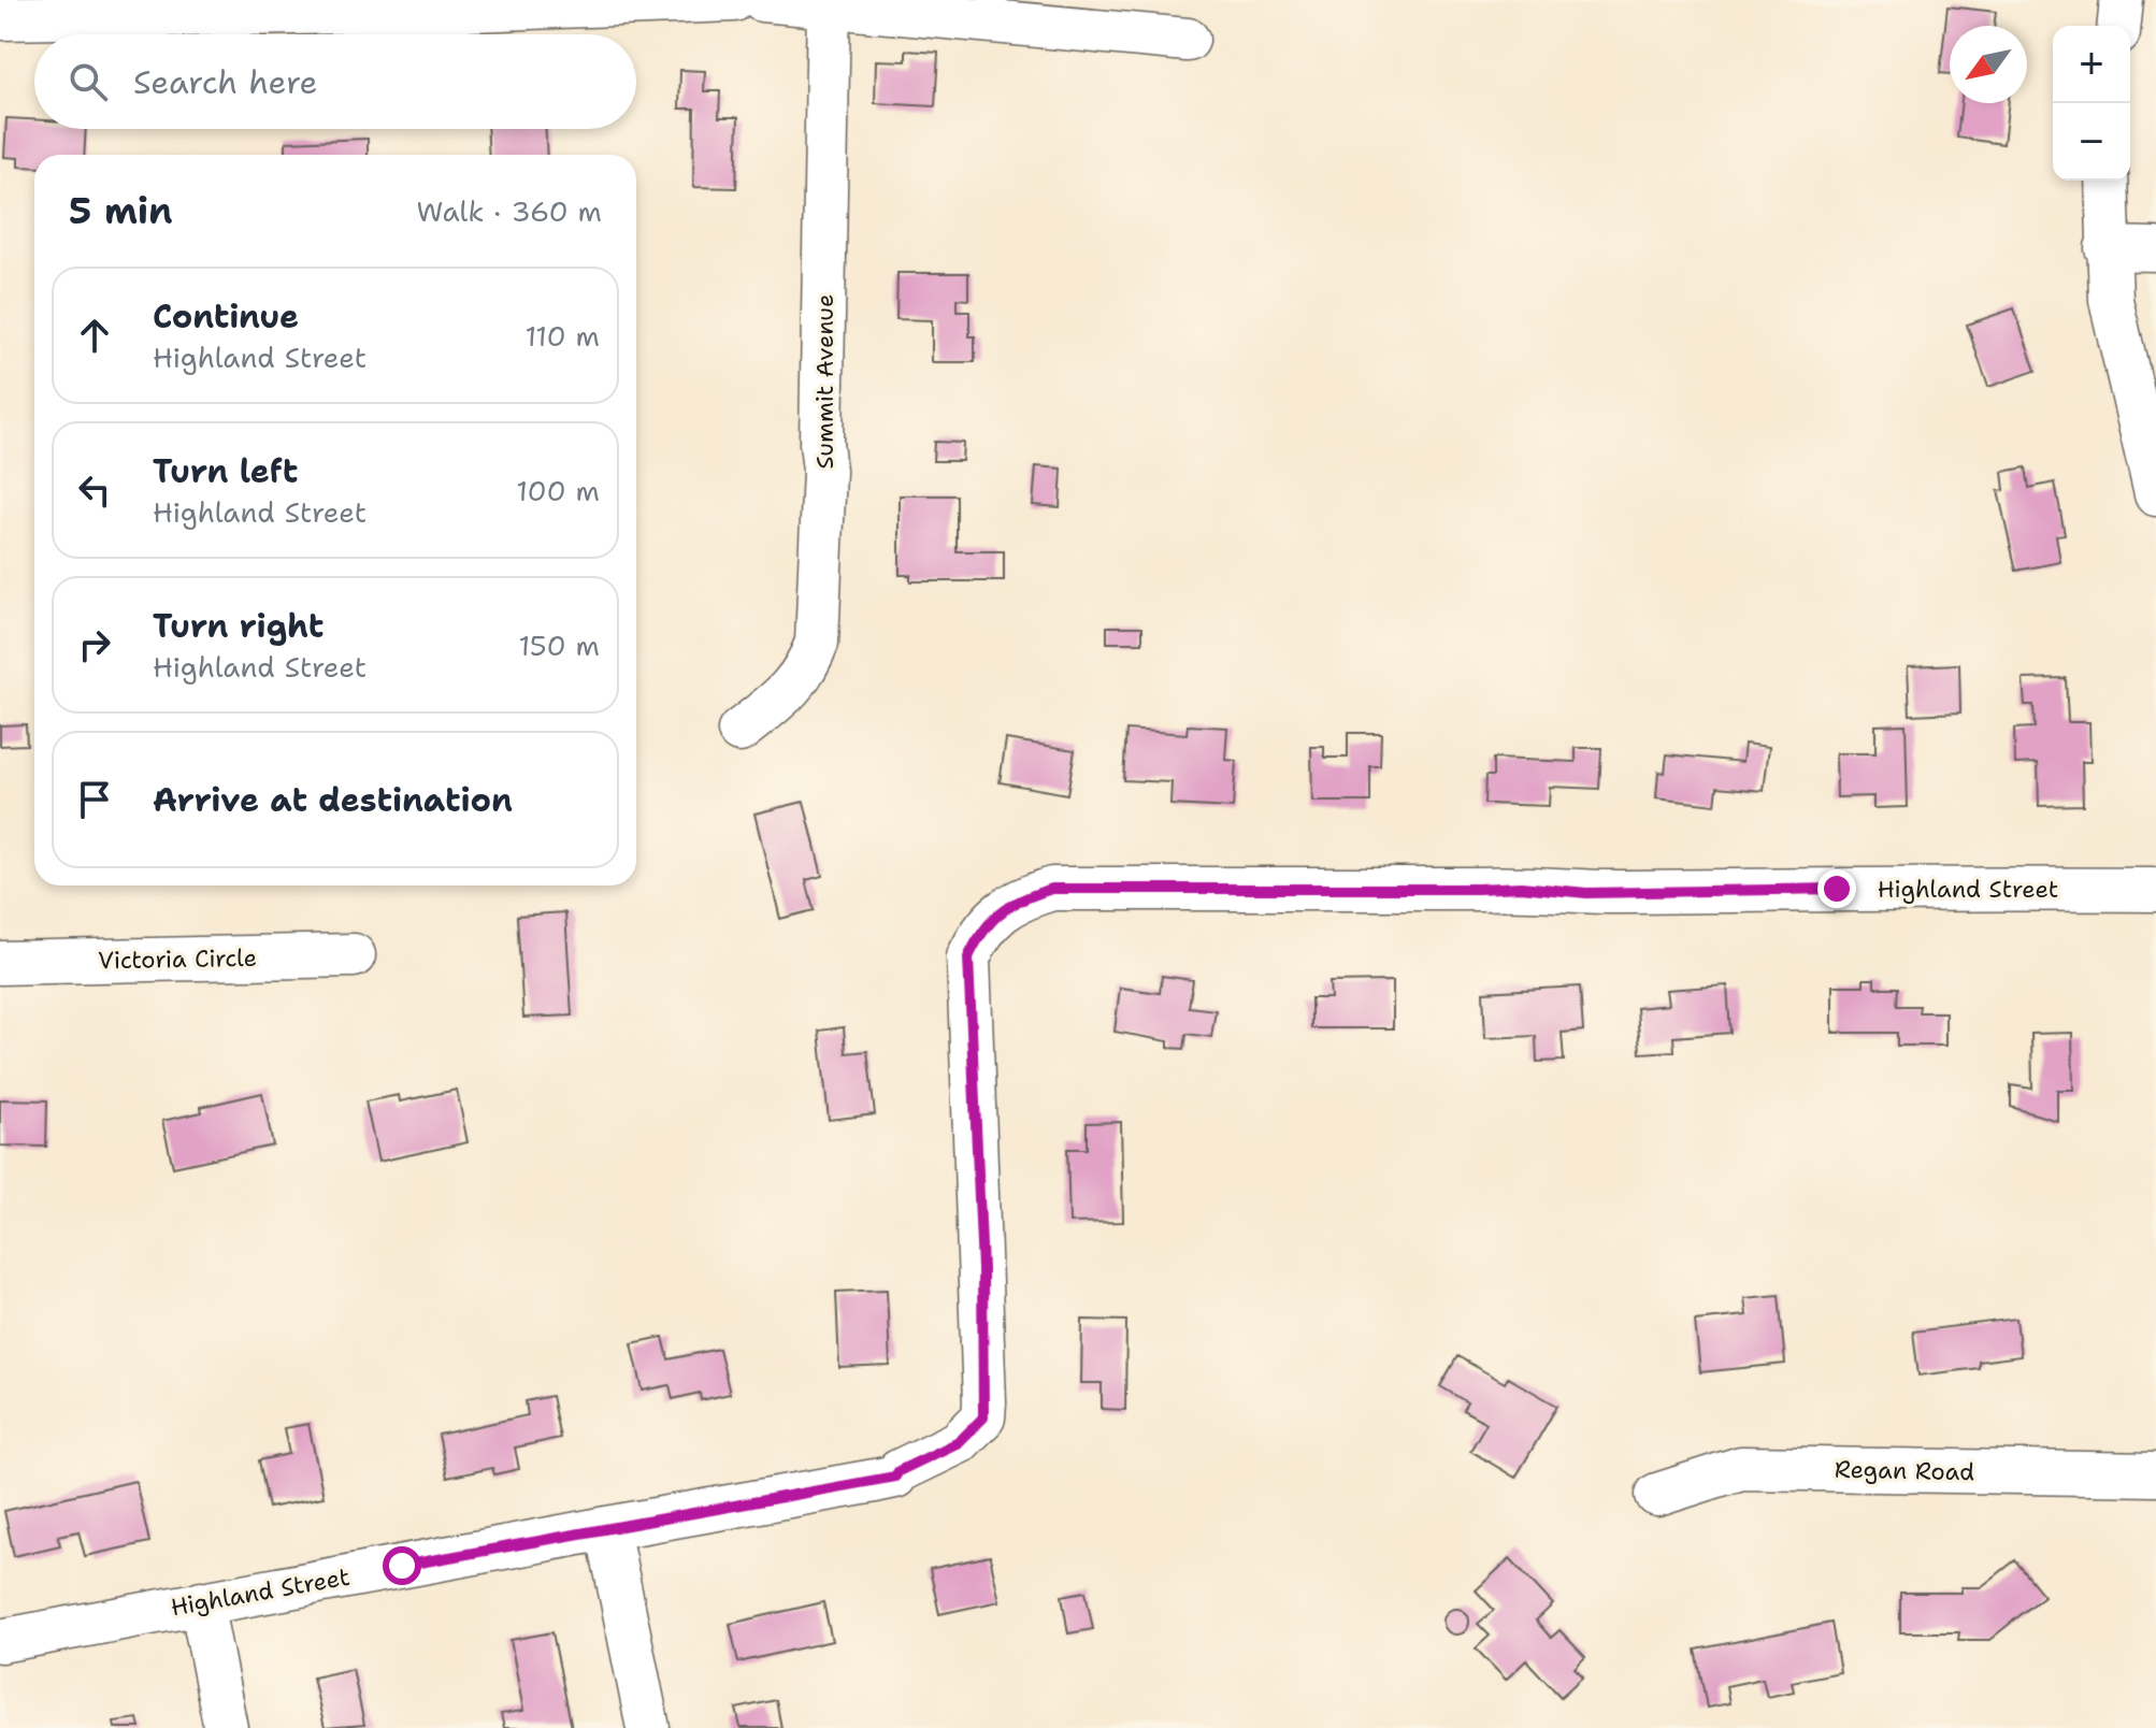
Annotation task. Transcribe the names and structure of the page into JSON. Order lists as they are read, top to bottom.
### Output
{
  "streets": {
    "street": [
      "Summit Avenue",
      "Highland Street",
      "Victoria Circle",
      "Regan Road"
    ]
  },
  "north": "bottom left",
  "page": {
    "map_buttons": ["+", "−"],
    "search": "Search here",
    "heading": ["5 min", "Walk · 360 m"],
    "list": [
      ["Continue", "Highland Street", "110 m"],
      ["Turn left", "Highland Street", "100 m"],
      ["Turn right", "Highland Street", "150 m"],
      "Arrive at destination"
    ]
  }
}
